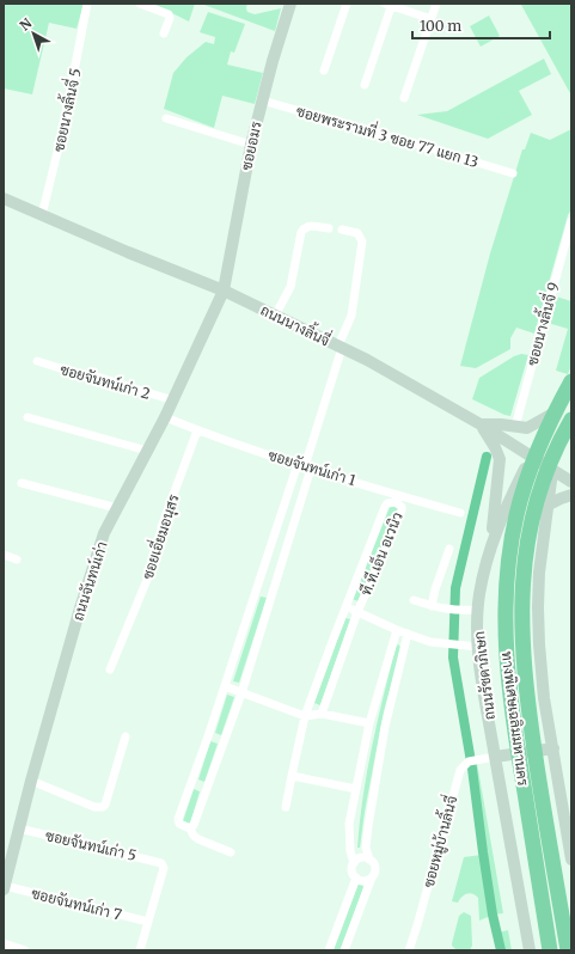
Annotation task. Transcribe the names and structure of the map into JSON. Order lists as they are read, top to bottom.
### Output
{
  "streets": {
    "highway": ["ทางพิเศษเฉลิมมหานคร"],
    "main road": [
      "ซอยอมร",
      "ถนนนางลิ้นจี่",
      "ถนนจันทน์เก่า",
      "ถนนรัชดาภิเษก"
    ],
    "street": [
      "ซอยนางลิ้นจี่ 5",
      "ซอยพระรามที่ 3 ซอย 77 แยก 13",
      "ซอยนางลิ้นจี่ 9",
      "ซอยจันทน์เก่า 2",
      "ซอยจันทน์เก่า 1",
      "ซอยเอี่ยมอนุสร",
      "ที.ที.เอ็น อเวนิว",
      "ซอยหมู่บ้านลิ้นจี่",
      "ซอยจันทน์เก่า 5",
      "ซอยจันทน์เก่า 7"
    ]
  },
  "crossings": [
    ["ซอยนางลิ้นจี่ 5", "ถนนนางลิ้นจี่"],
    ["ซอยพระรามที่ 3 ซอย 77 แยก 13", "ซอยอมร"],
    ["ซอยอมร", "ถนนนางลิ้นจี่"],
    ["ซอยอมร", "ถนนจันทน์เก่า"],
    ["ถนนนางลิ้นจี่", "ถนนจันทน์เก่า"],
    ["ถนนนางลิ้นจี่", "ถนนรัชดาภิเษก"],
    ["ซอยจันทน์เก่า 2", "ถนนจันทน์เก่า"],
    ["ซอยจันทน์เก่า 1", "ซอยเอี่ยมอนุสร"],
    ["ซอยจันทน์เก่า 1", "ถนนจันทน์เก่า"],
    ["ที.ที.เอ็น อเวนิว", "ถนนรัชดาภิเษก"],
    ["ถนนจันทน์เก่า", "ซอยจันทน์เก่า 5"],
    ["ถนนจันทน์เก่า", "ซอยจันทน์เก่า 7"],
    ["ถนนรัชดาภิเษก", "ซอยหมู่บ้านลิ้นจี่"],
    ["ซอยจันทน์เก่า 5", "ซอยจันทน์เก่า 7"]
  ],
  "scale_bar": "100 m",
  "north": "top left"
}
